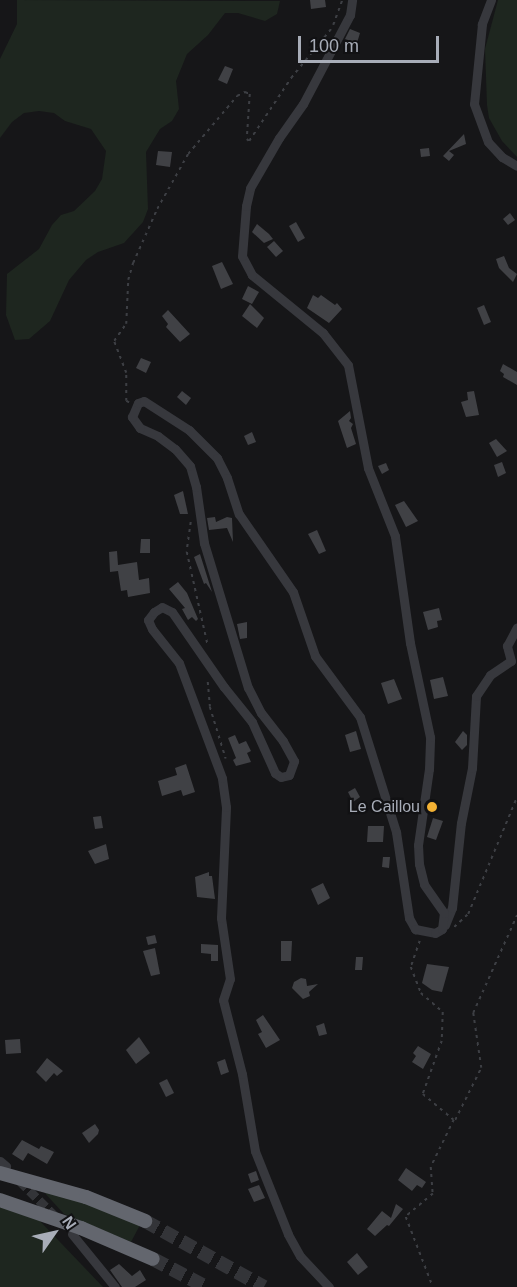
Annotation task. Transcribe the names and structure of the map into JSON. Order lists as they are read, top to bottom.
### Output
{
  "places": ["Le Caillou"],
  "scale_bar": "100 m",
  "north": "top right"
}
